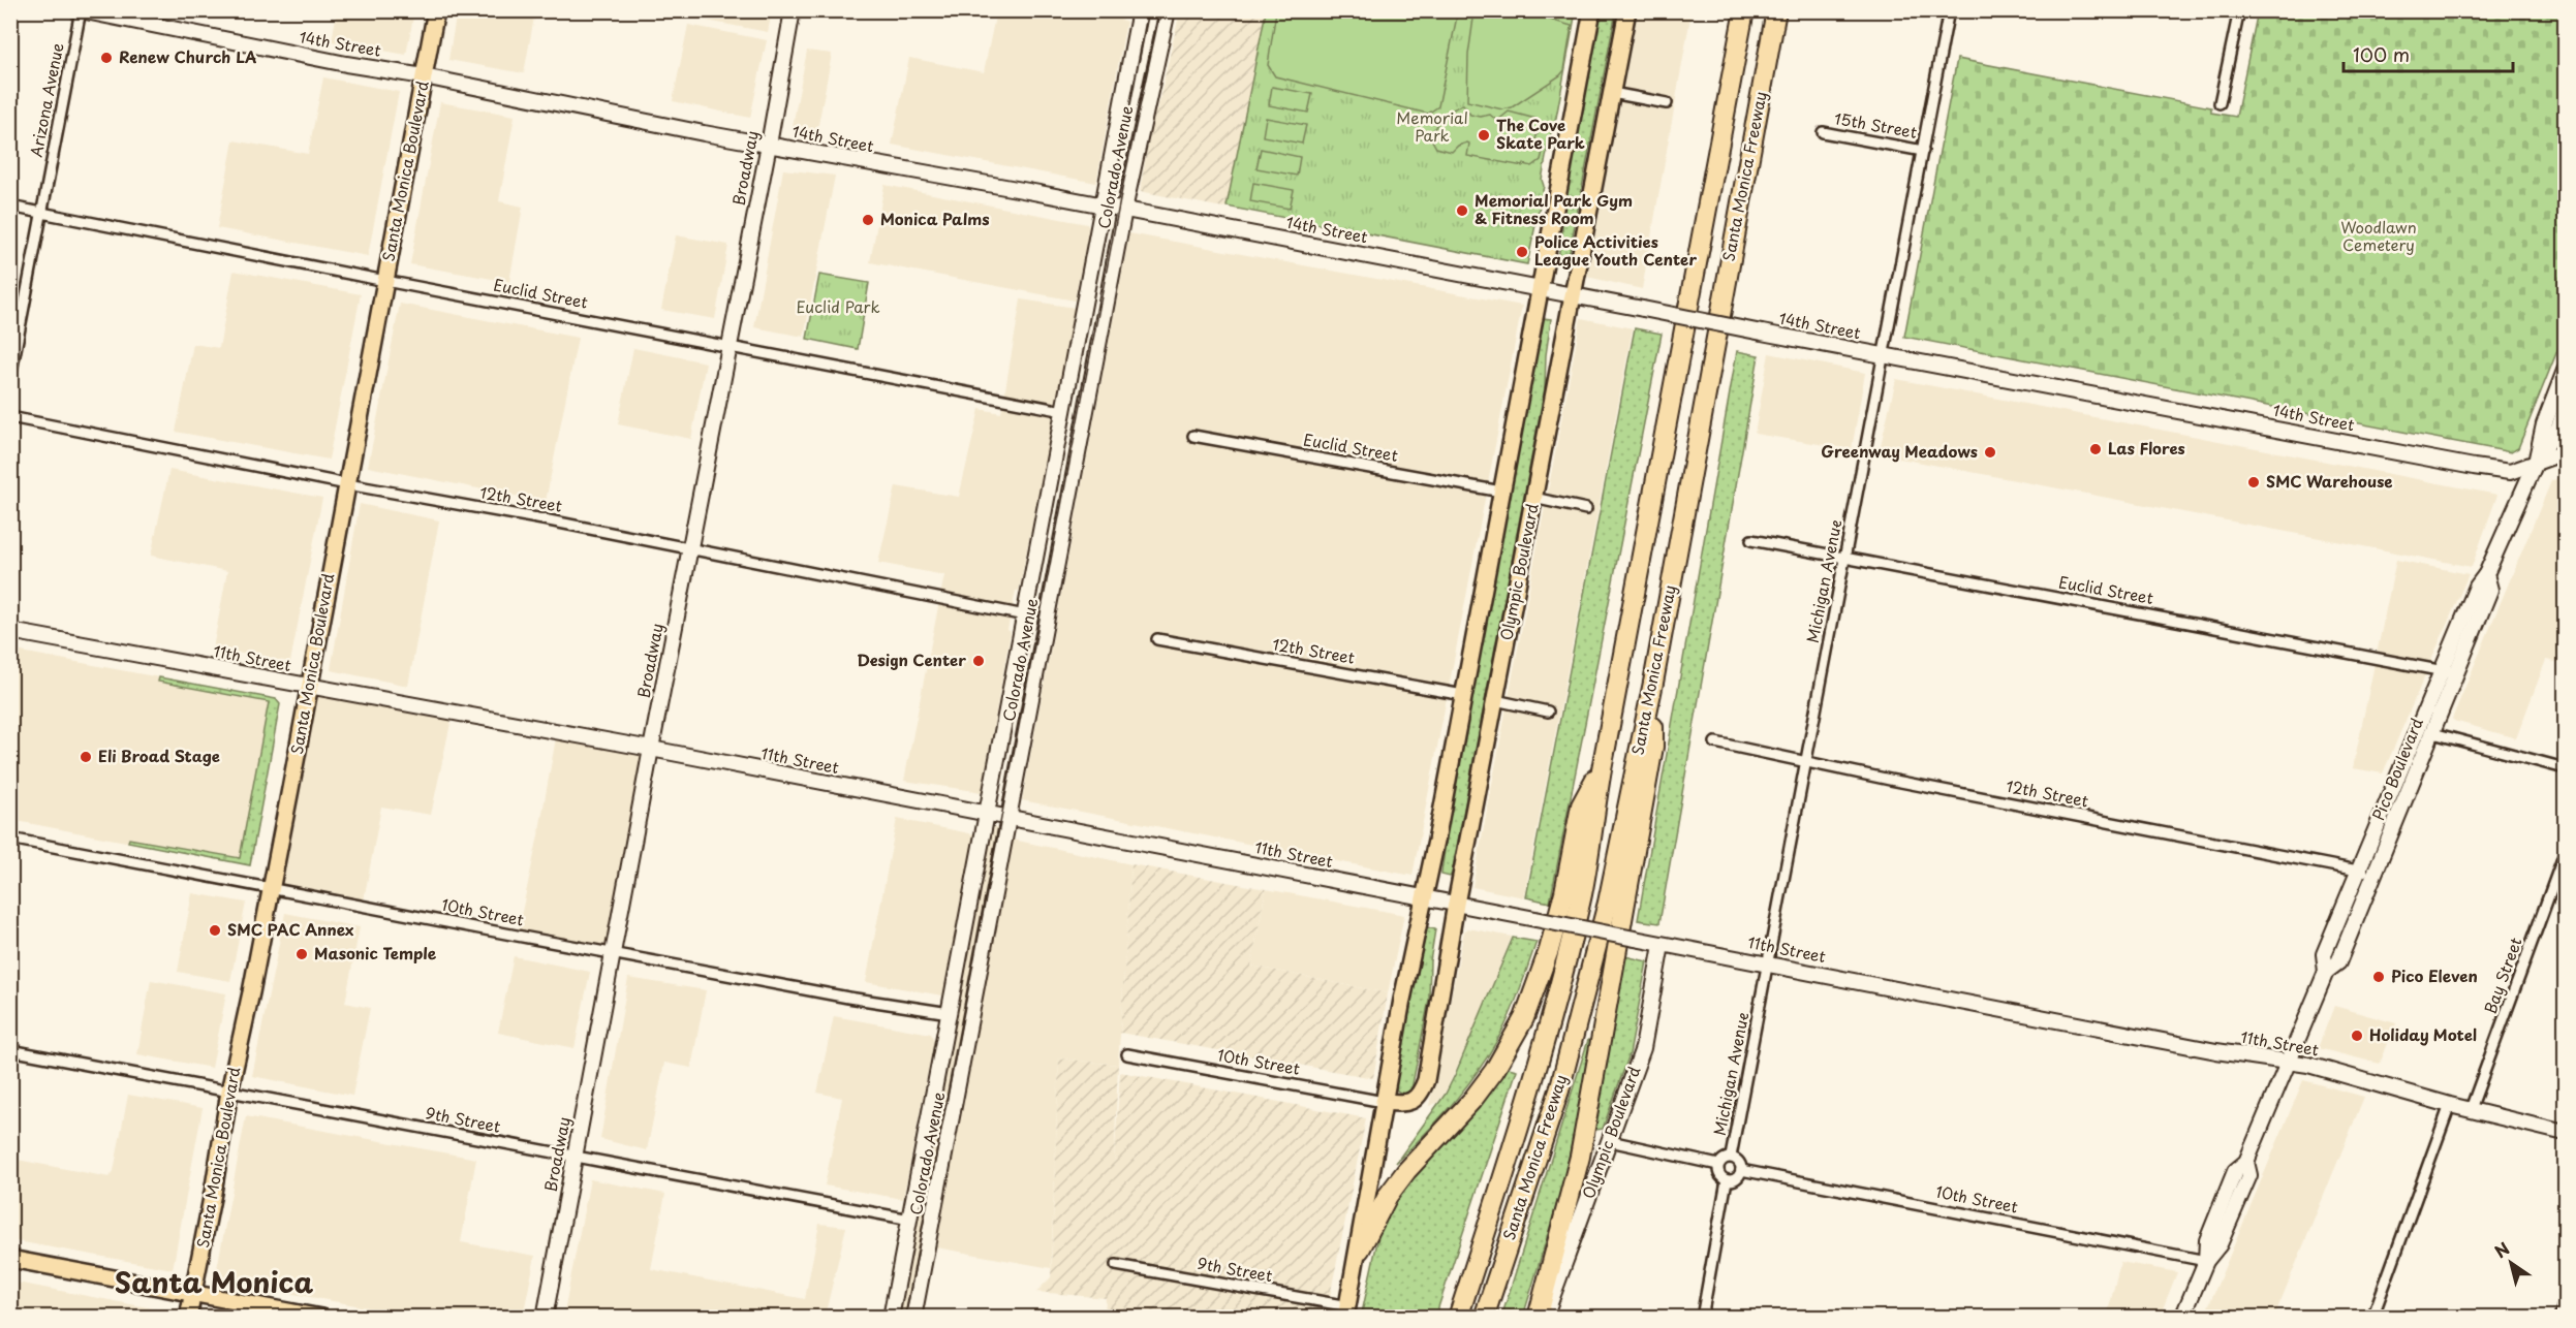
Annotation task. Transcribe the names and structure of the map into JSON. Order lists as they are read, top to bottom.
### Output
{
  "streets": {
    "highway": ["Santa Monica Freeway"],
    "main road": ["Santa Monica Boulevard", "Olympic Boulevard"],
    "street": [
      "14th Street",
      "Arizona Avenue",
      "15th Street",
      "Colorado Avenue",
      "Broadway",
      "Euclid Street",
      "12th Street",
      "Michigan Avenue",
      "11th Street",
      "Pico Boulevard",
      "10th Street",
      "Bay Street",
      "9th Street"
    ]
  },
  "crossings": [
    ["14th Street", "Arizona Avenue"],
    ["14th Street", "Colorado Avenue"],
    ["14th Street", "Broadway"],
    ["14th Street", "Santa Monica Boulevard"],
    ["14th Street", "Olympic Boulevard"],
    ["14th Street", "Michigan Avenue"],
    ["14th Street", "Pico Boulevard"],
    ["Arizona Avenue", "Euclid Street"],
    ["15th Street", "Michigan Avenue"],
    ["Colorado Avenue", "Euclid Street"],
    ["Colorado Avenue", "12th Street"],
    ["Colorado Avenue", "11th Street"],
    ["Colorado Avenue", "10th Street"],
    ["Colorado Avenue", "9th Street"],
    ["Broadway", "Euclid Street"],
    ["Broadway", "12th Street"],
    ["Broadway", "11th Street"],
    ["Broadway", "10th Street"],
    ["Broadway", "9th Street"],
    ["Santa Monica Boulevard", "Euclid Street"],
    ["Santa Monica Boulevard", "12th Street"],
    ["Santa Monica Boulevard", "11th Street"],
    ["Santa Monica Boulevard", "10th Street"],
    ["Santa Monica Boulevard", "9th Street"],
    ["Euclid Street", "Olympic Boulevard"],
    ["Euclid Street", "Michigan Avenue"],
    ["Euclid Street", "Pico Boulevard"],
    ["12th Street", "Olympic Boulevard"],
    ["12th Street", "Michigan Avenue"],
    ["12th Street", "Pico Boulevard"],
    ["Olympic Boulevard", "11th Street"],
    ["Olympic Boulevard", "10th Street"],
    ["Olympic Boulevard", "9th Street"],
    ["Michigan Avenue", "11th Street"],
    ["Michigan Avenue", "10th Street"],
    ["11th Street", "Pico Boulevard"],
    ["11th Street", "Bay Street"],
    ["Pico Boulevard", "10th Street"]
  ],
  "districts": ["Santa Monica"],
  "parks": ["Memorial Park", "Woodlawn Cemetery", "Euclid Park"],
  "places": [
    "Renew Church LA",
    "The Cove Skate Park",
    "Memorial Park Gym & Fitness Room",
    "Monica Palms",
    "Police Activities League Youth Center",
    "Las Flores",
    "Greenway Meadows",
    "SMC Warehouse",
    "Design Center",
    "Eli Broad Stage",
    "SMC PAC Annex",
    "Masonic Temple",
    "Pico Eleven",
    "Holiday Motel"
  ],
  "scale_bar": "100 m",
  "north": "top left"
}
